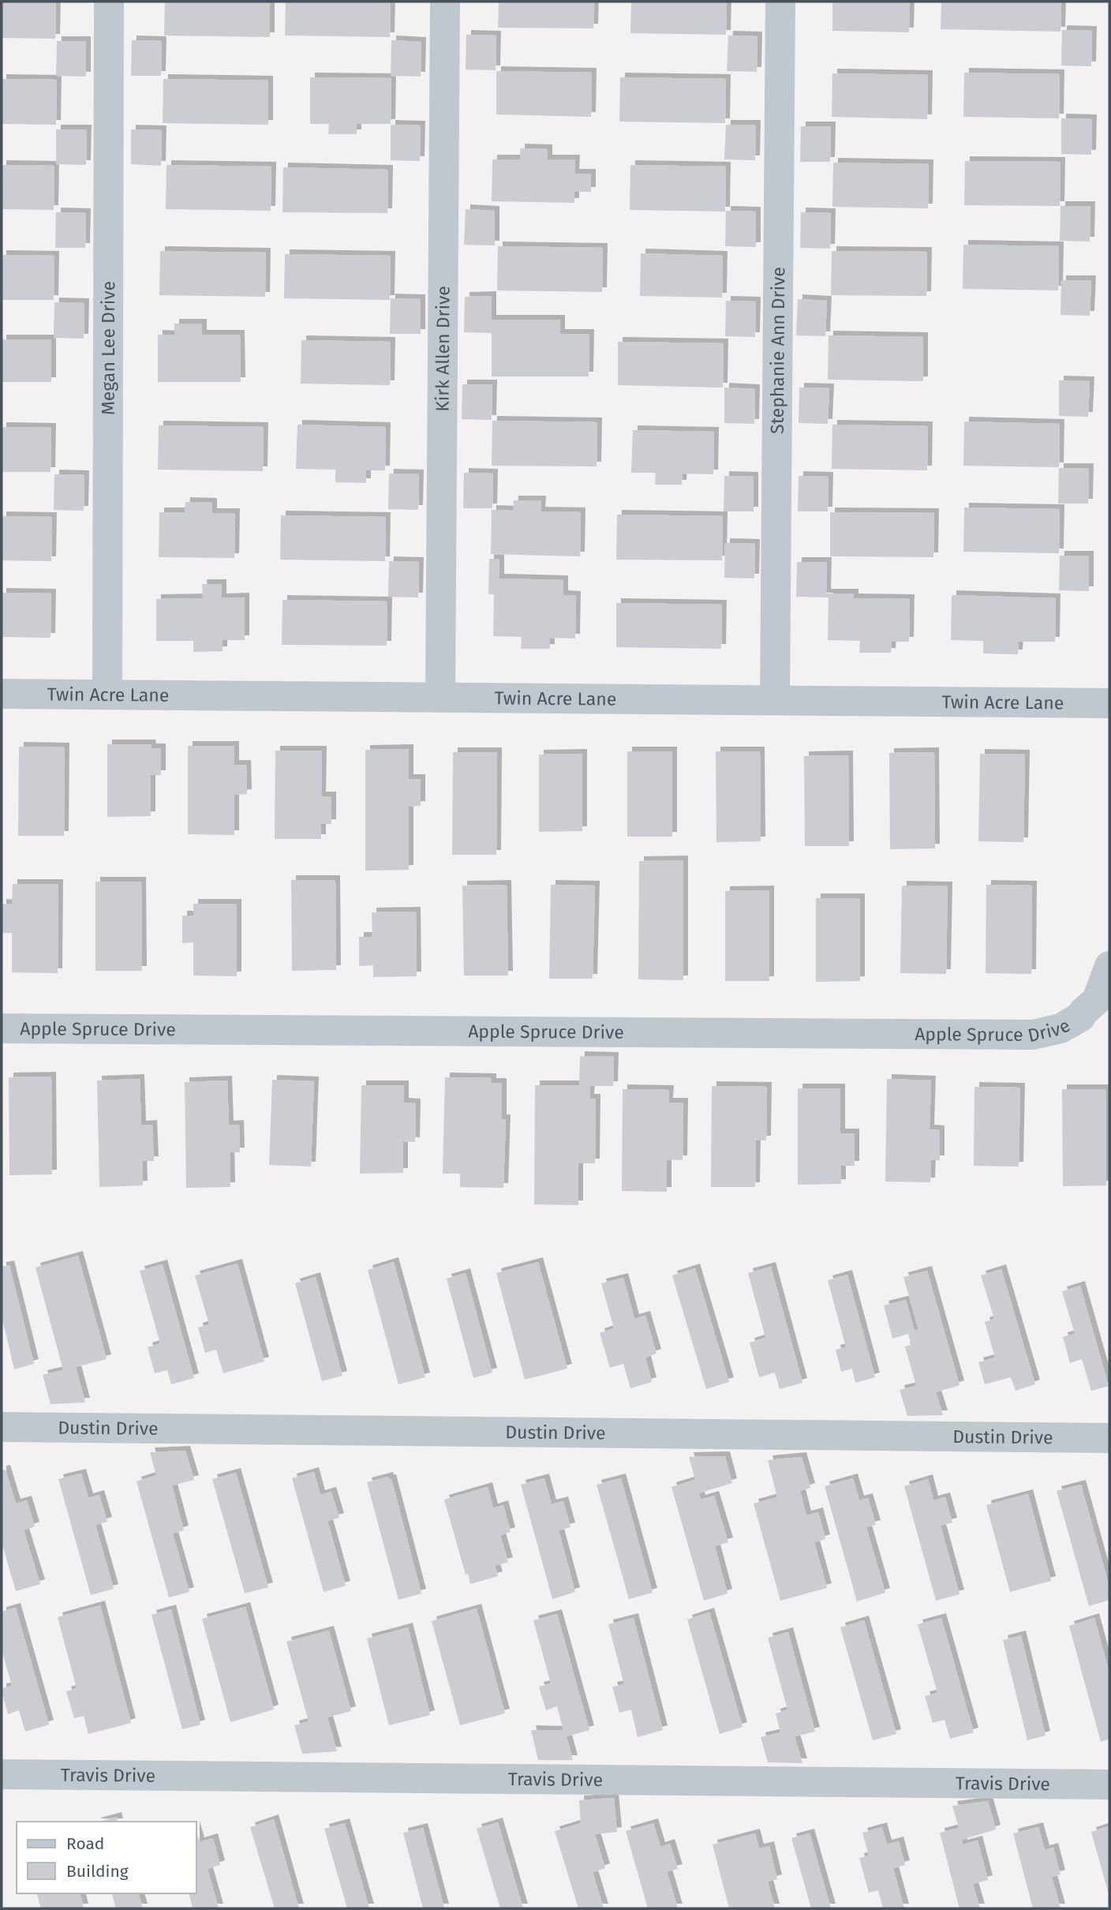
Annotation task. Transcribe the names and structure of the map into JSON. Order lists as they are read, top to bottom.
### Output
{
  "streets": {
    "street": [
      "Megan Lee Drive",
      "Kirk Allen Drive",
      "Stephanie Ann Drive",
      "Twin Acre Lane",
      "Apple Spruce Drive",
      "Dustin Drive",
      "Travis Drive"
    ]
  },
  "crossings": [
    ["Megan Lee Drive", "Twin Acre Lane"],
    ["Kirk Allen Drive", "Twin Acre Lane"],
    ["Stephanie Ann Drive", "Twin Acre Lane"]
  ],
  "legend": ["Road", "Building"]
}
